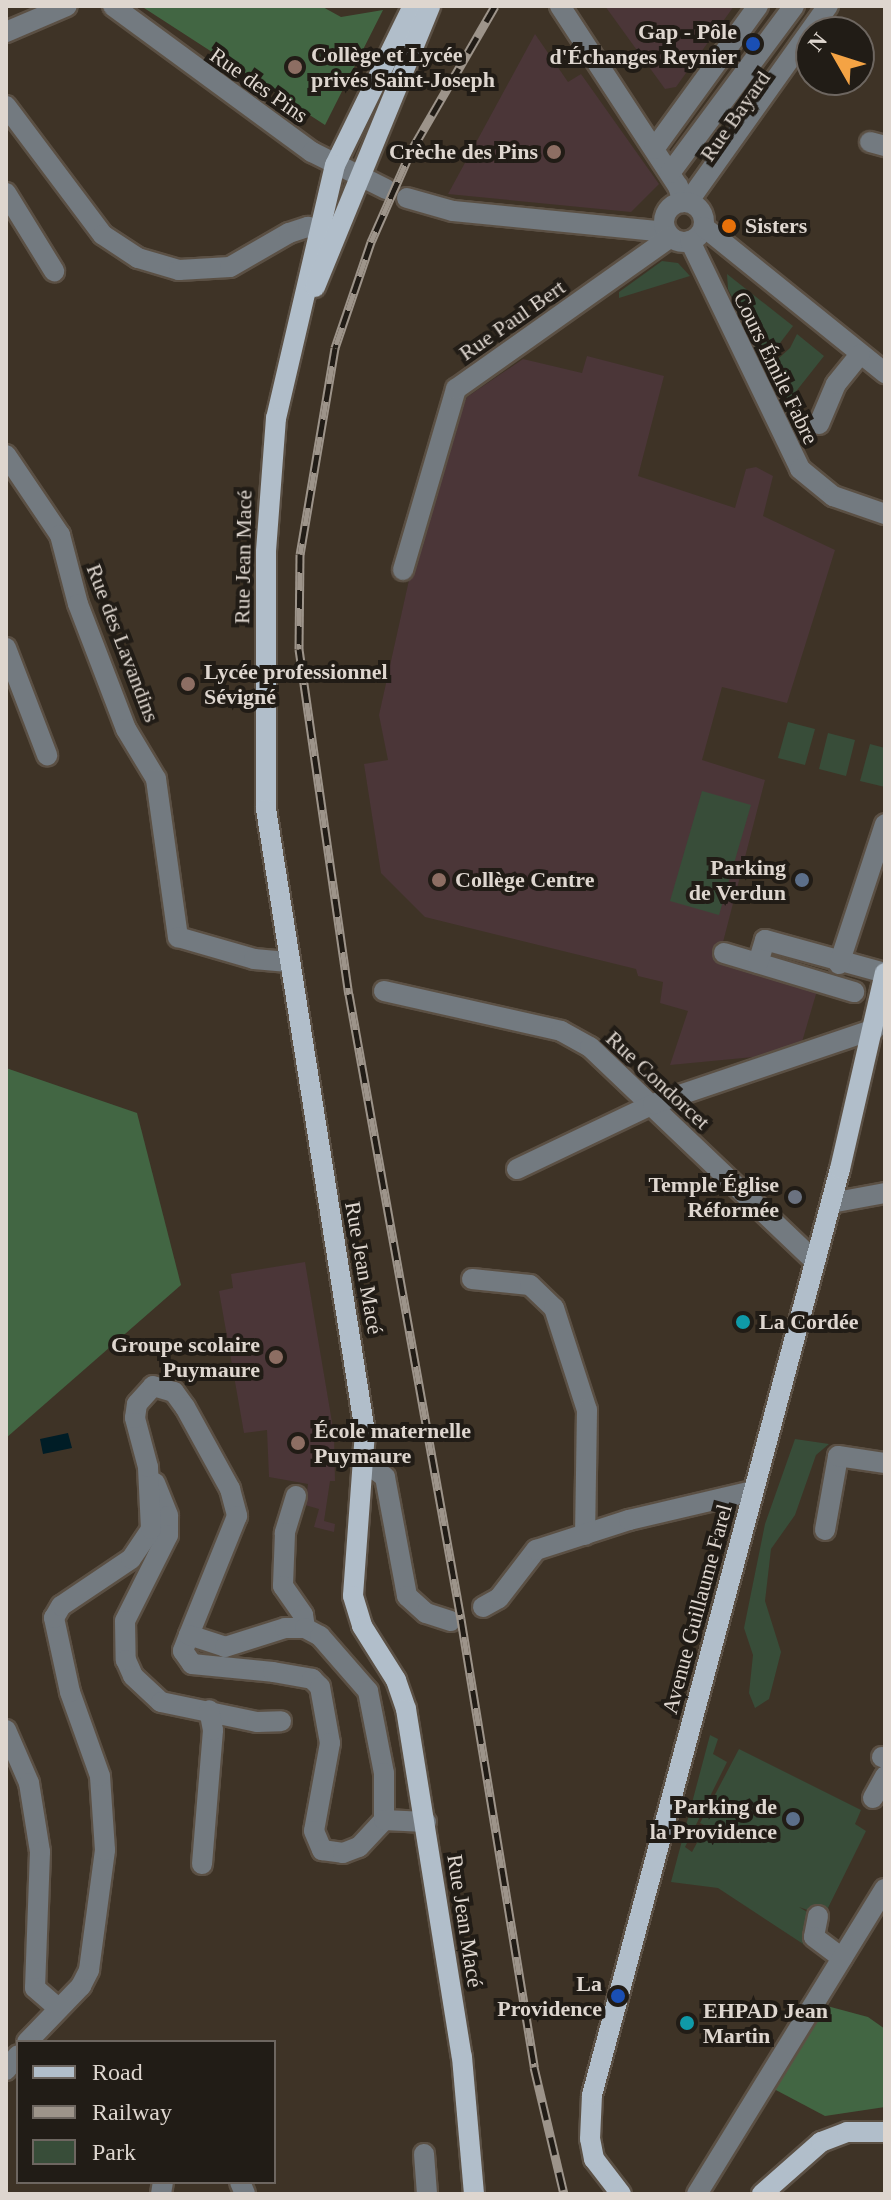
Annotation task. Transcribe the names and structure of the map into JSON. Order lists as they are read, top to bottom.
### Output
{
  "streets": {
    "main road": ["Rue Jean Macé", "Avenue Guillaume Farel"],
    "street": [
      "Rue des Pins",
      "Rue Bayard",
      "Rue Paul Bert",
      "Cours Émile Fabre",
      "Rue des Lavandins",
      "Rue Condorcet"
    ]
  },
  "crossings": [
    ["Rue des Pins", "Rue Jean Macé"],
    ["Rue Bayard", "Rue Paul Bert"],
    ["Rue Bayard", "Cours Émile Fabre"],
    ["Rue Paul Bert", "Cours Émile Fabre"],
    ["Rue Jean Macé", "Rue des Lavandins"],
    ["Rue Condorcet", "Avenue Guillaume Farel"]
  ],
  "places": [
    "Gap - Pôle d'Échanges Reynier",
    "Collège et Lycée privés Saint-Joseph",
    "Crèche des Pins",
    "Sisters",
    "Lycée professionnel Sévigné",
    "Collège Centre",
    "Parking de Verdun",
    "Temple Église Réformée",
    "La Cordée",
    "Groupe scolaire Puymaure",
    "École maternelle Puymaure",
    "Parking de la Providence",
    "La Providence",
    "EHPAD Jean Martin"
  ],
  "legend": ["Road", "Railway", "Park"],
  "north": "top left"
}
